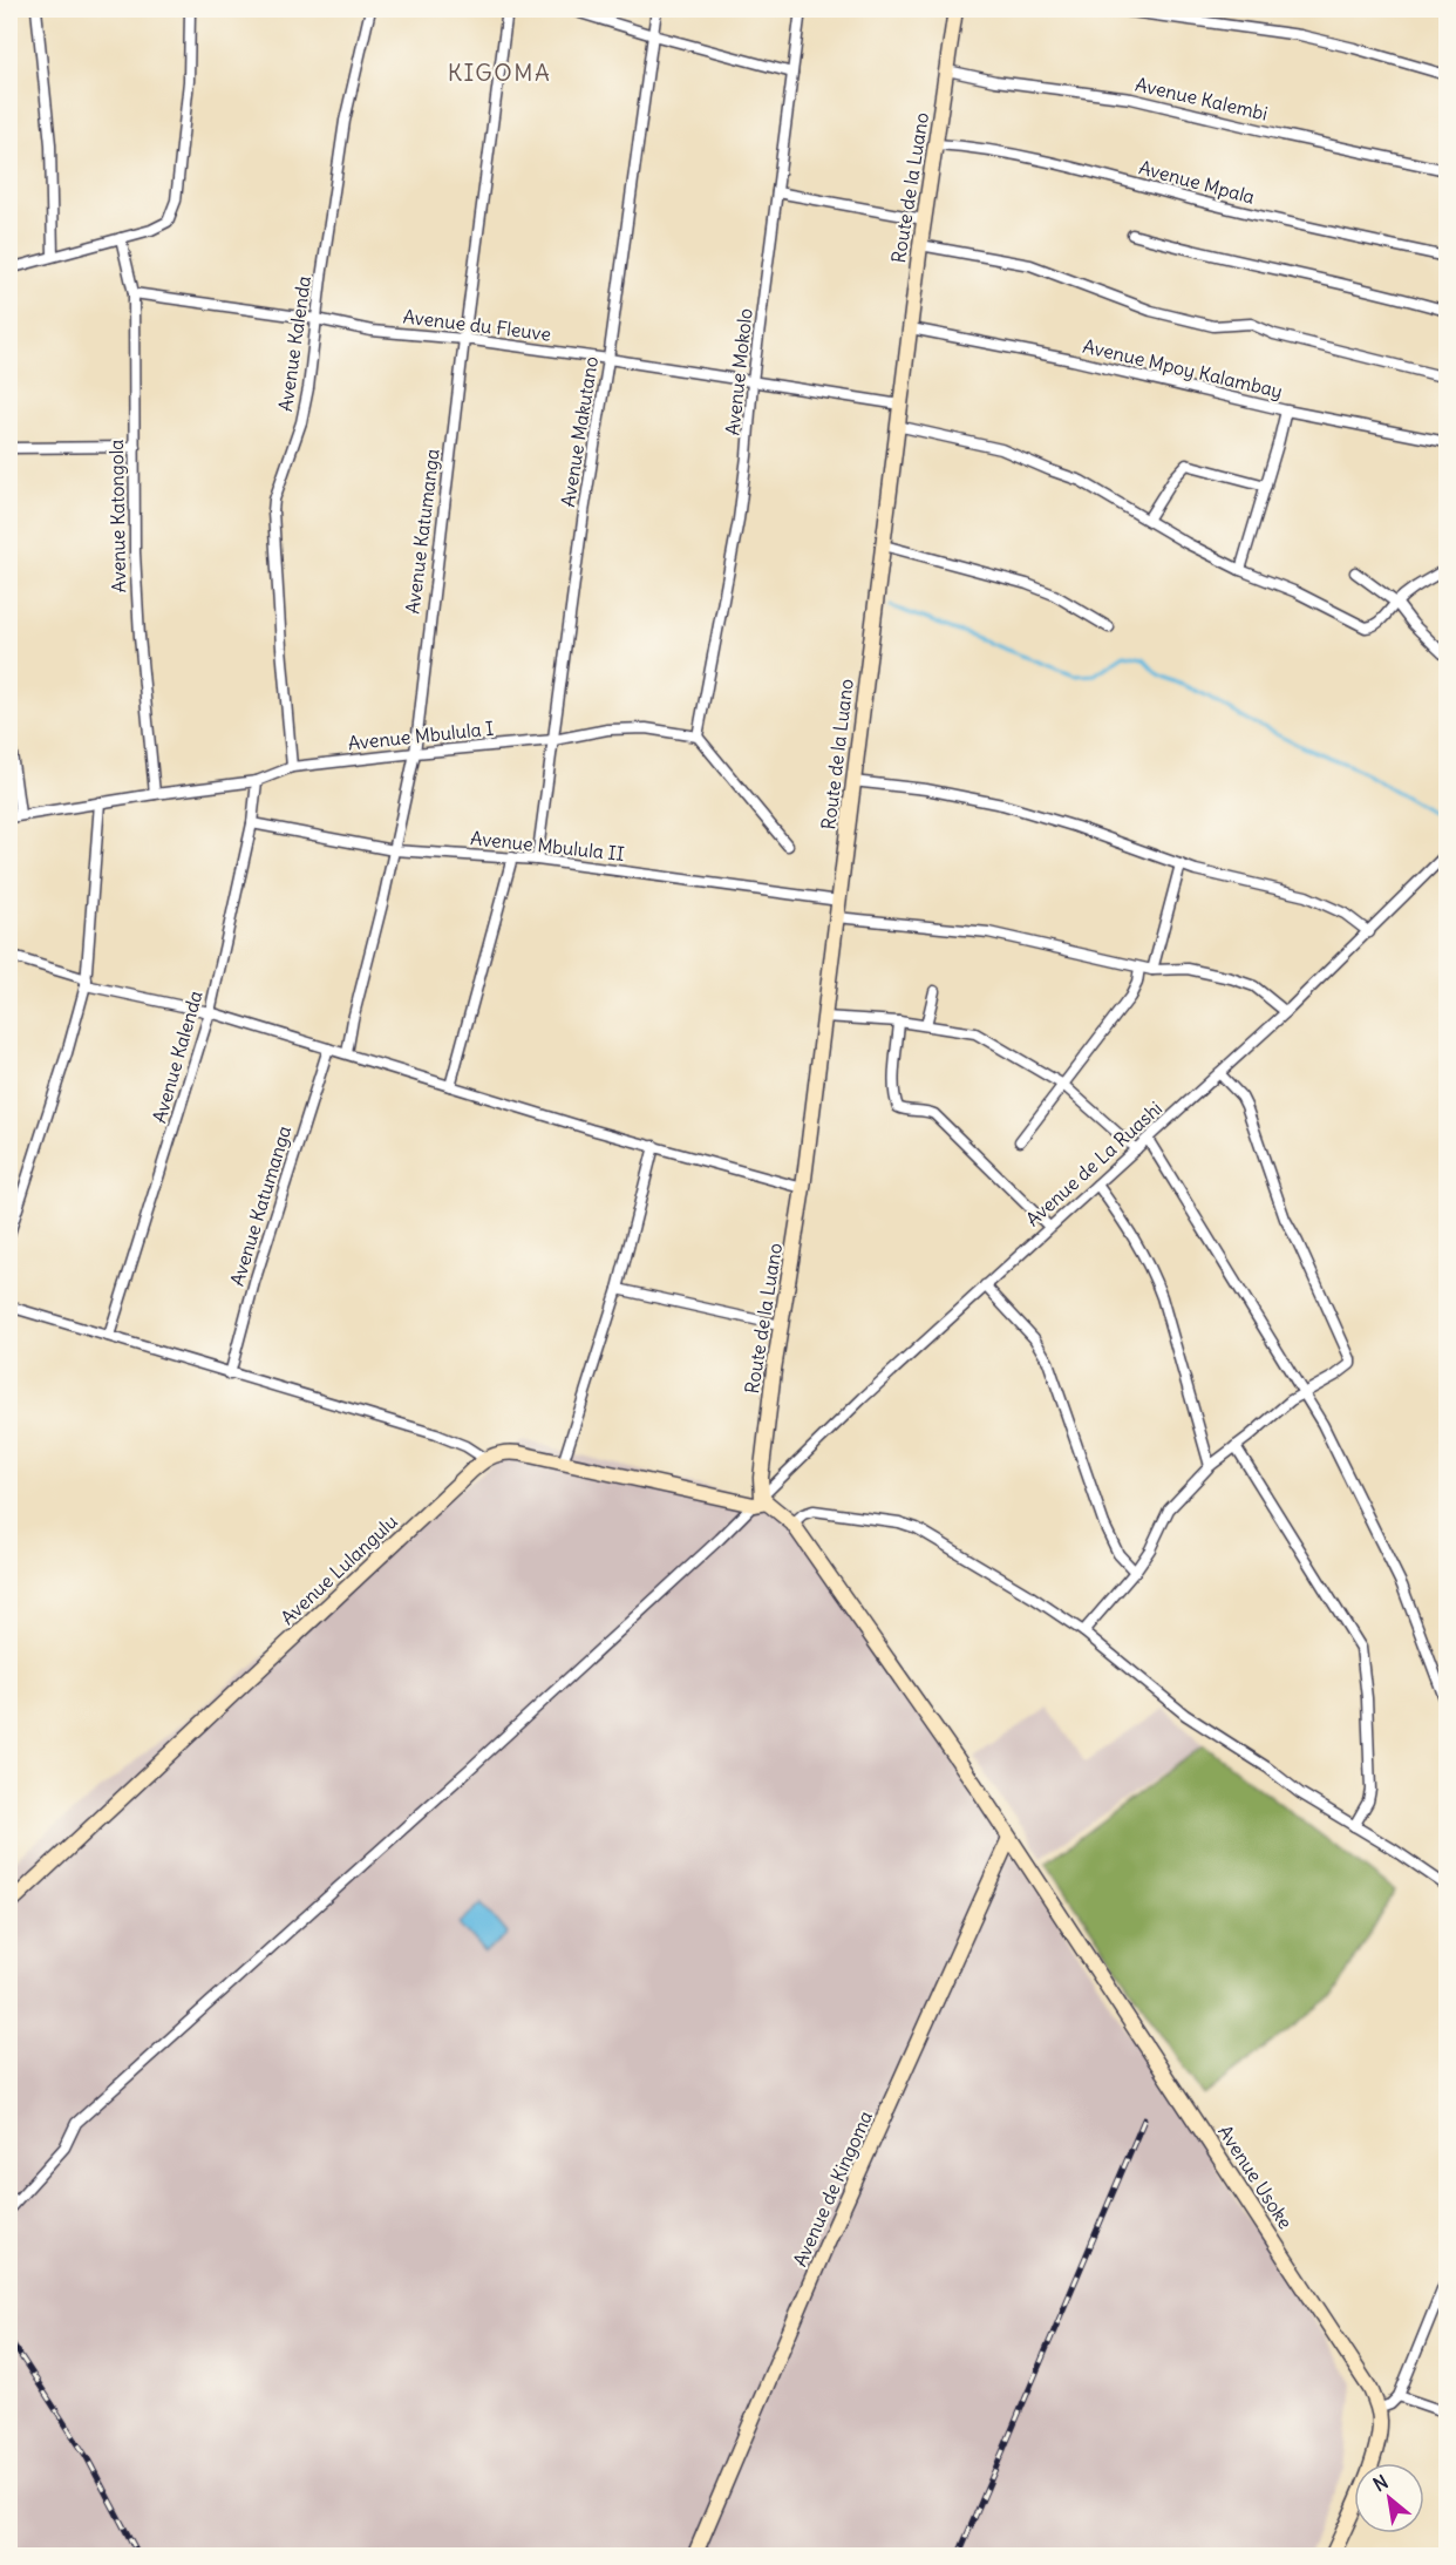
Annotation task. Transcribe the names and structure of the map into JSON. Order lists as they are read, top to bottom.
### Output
{
  "streets": {
    "street": [
      "Avenue Kalembi",
      "Avenue Mpala",
      "Route de la Luano",
      "Avenue du Fleuve",
      "Avenue Kalenda",
      "Avenue Mpoy Kalambay",
      "Avenue Mokolo",
      "Avenue Makutano",
      "Avenue Katongola",
      "Avenue Katumanga",
      "Avenue Mbulula I",
      "Avenue Mbulula II",
      "Avenue de La Ruashi",
      "Avenue Lulangulu",
      "Avenue Usoke",
      "Avenue de Kingoma"
    ]
  },
  "crossings": [
    ["Avenue Kalembi", "Route de la Luano"],
    ["Avenue Mpala", "Route de la Luano"],
    ["Route de la Luano", "Avenue du Fleuve"],
    ["Route de la Luano", "Avenue Mpoy Kalambay"],
    ["Route de la Luano", "Avenue Mbulula II"],
    ["Route de la Luano", "Avenue de La Ruashi"],
    ["Route de la Luano", "Avenue Usoke"],
    ["Avenue du Fleuve", "Avenue Kalenda"],
    ["Avenue du Fleuve", "Avenue Mokolo"],
    ["Avenue du Fleuve", "Avenue Makutano"],
    ["Avenue du Fleuve", "Avenue Katongola"],
    ["Avenue du Fleuve", "Avenue Katumanga"],
    ["Avenue Kalenda", "Avenue Mbulula I"],
    ["Avenue Kalenda", "Avenue Mbulula II"],
    ["Avenue Mokolo", "Avenue Mbulula I"],
    ["Avenue Makutano", "Avenue Mbulula I"],
    ["Avenue Makutano", "Avenue Mbulula II"],
    ["Avenue Katongola", "Avenue Mbulula I"],
    ["Avenue Katumanga", "Avenue Mbulula I"],
    ["Avenue Katumanga", "Avenue Mbulula II"],
    ["Avenue de La Ruashi", "Avenue Usoke"],
    ["Avenue Usoke", "Avenue de Kingoma"]
  ],
  "districts": ["KIGOMA"],
  "north": "top left"
}
